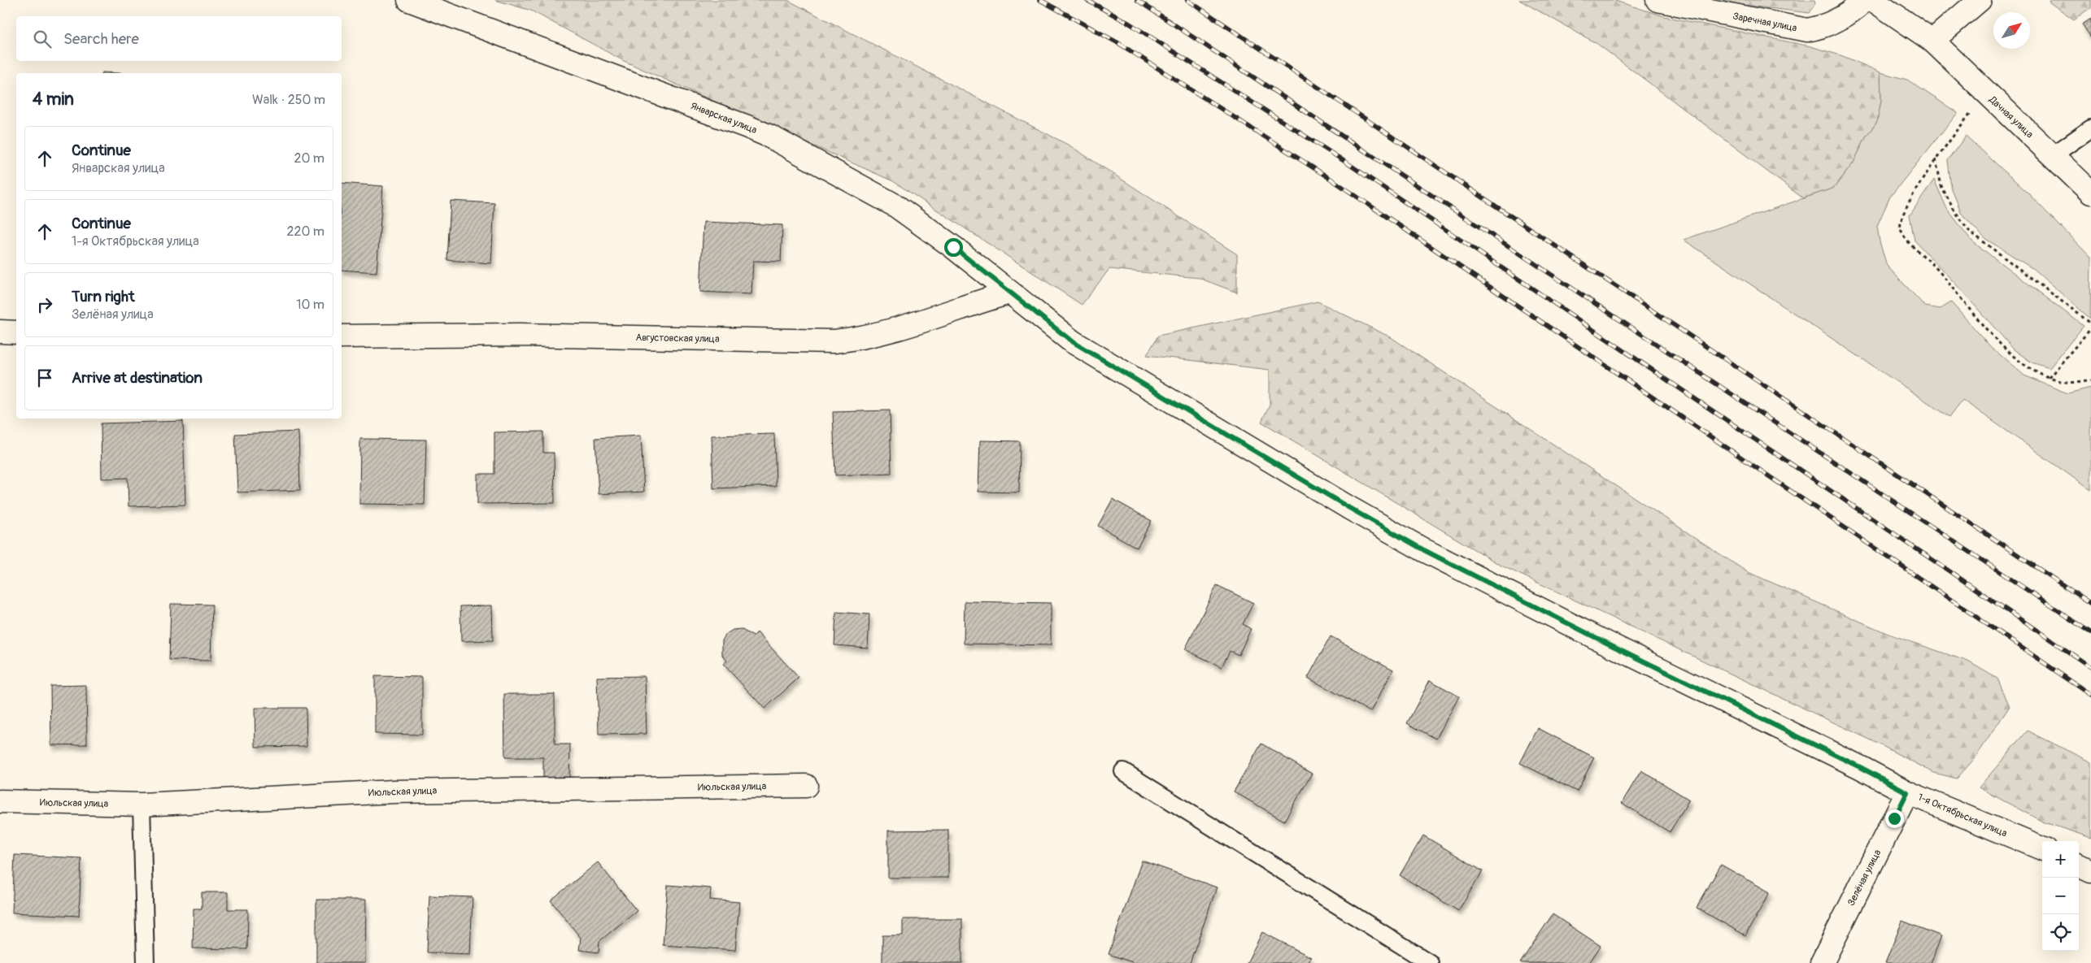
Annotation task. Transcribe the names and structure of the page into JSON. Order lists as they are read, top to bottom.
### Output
{
  "streets": {
    "street": [
      "Заречная улица",
      "Дачная улица",
      "Январская улица",
      "Августовская улица",
      "Июльская улица",
      "1-я Октябрьская улица",
      "Зелёная улица"
    ]
  },
  "crossings": [
    ["Январская улица", "Августовская улица"],
    ["Январская улица", "1-я Октябрьская улица"],
    ["Августовская улица", "1-я Октябрьская улица"],
    ["1-я Октябрьская улица", "Зелёная улица"]
  ],
  "north": "top right",
  "page": {
    "search": "Search here",
    "heading": ["4 min", "Walk · 250 m"],
    "list": [
      ["Continue", "Январская улица", "20 m"],
      ["Continue", "1-я Октябрьская улица", "220 m"],
      ["Turn right", "Зелёная улица", "10 m"],
      "Arrive at destination"
    ],
    "map_buttons": ["+", "−"]
  }
}
